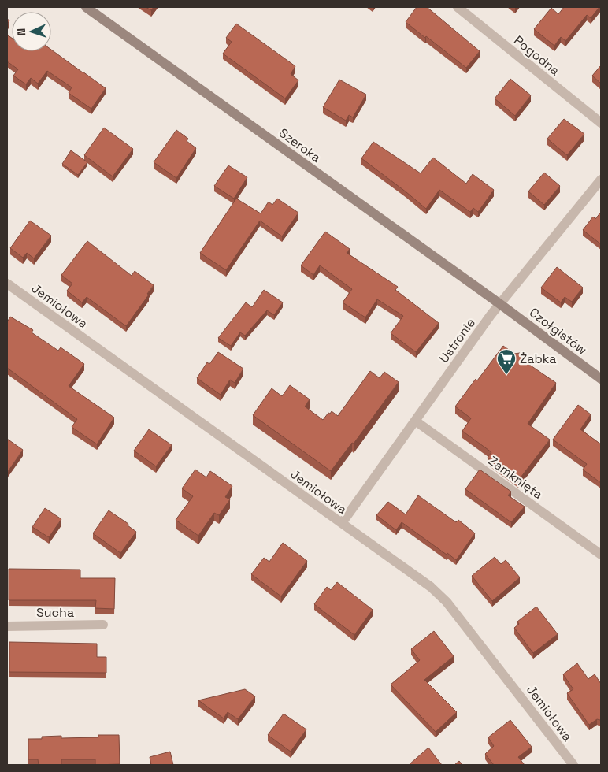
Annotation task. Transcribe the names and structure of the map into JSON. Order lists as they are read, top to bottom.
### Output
{
  "streets": {
    "street": [
      "Pogodna",
      "Szeroka",
      "Jemiołowa",
      "Czołgistów",
      "Ustronie",
      "Zamknięta",
      "Sucha"
    ]
  },
  "crossings": [
    ["Szeroka", "Czołgistów"],
    ["Szeroka", "Ustronie"],
    ["Jemiołowa", "Ustronie"],
    ["Czołgistów", "Ustronie"],
    ["Ustronie", "Zamknięta"]
  ],
  "places": {
    "supermarket": ["Żabka"]
  },
  "north": "left"
}
